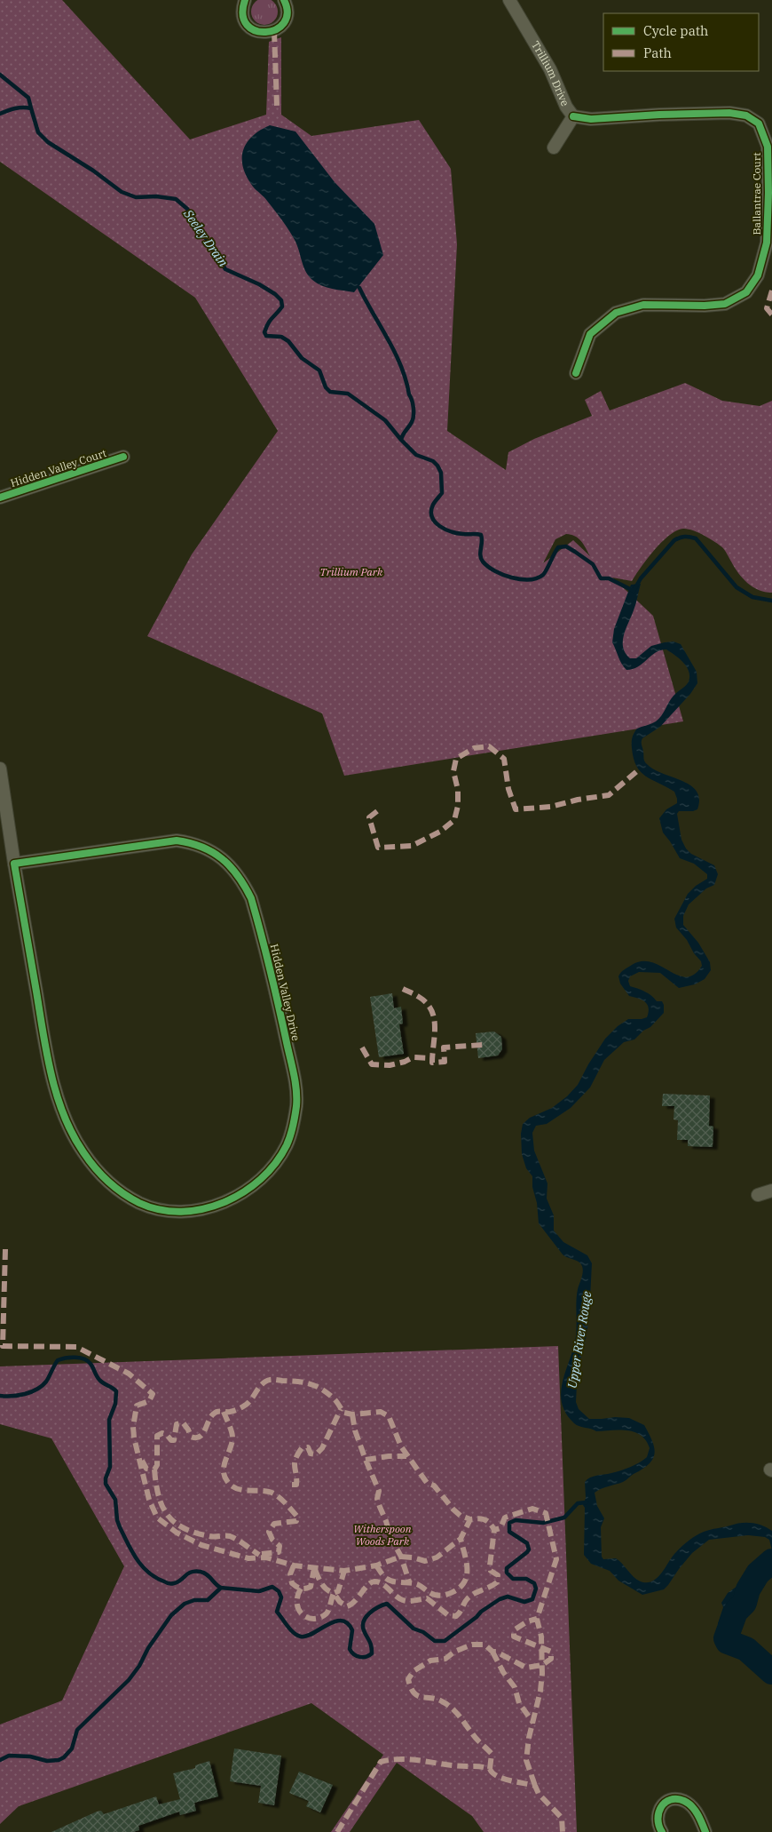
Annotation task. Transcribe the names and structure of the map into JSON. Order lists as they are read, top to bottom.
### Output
{
  "streets": {
    "street": [
      "Trillium Drive",
      "Ballantrae Court",
      "Hidden Valley Court",
      "Hidden Valley Drive"
    ]
  },
  "crossings": [
    ["Trillium Drive", "Ballantrae Court"]
  ],
  "water": ["Seeley Drain", "Upper River Rouge"],
  "parks": ["Trillium Park", "Witherspoon Woods Park"],
  "legend": ["Cycle path", "Path"]
}
